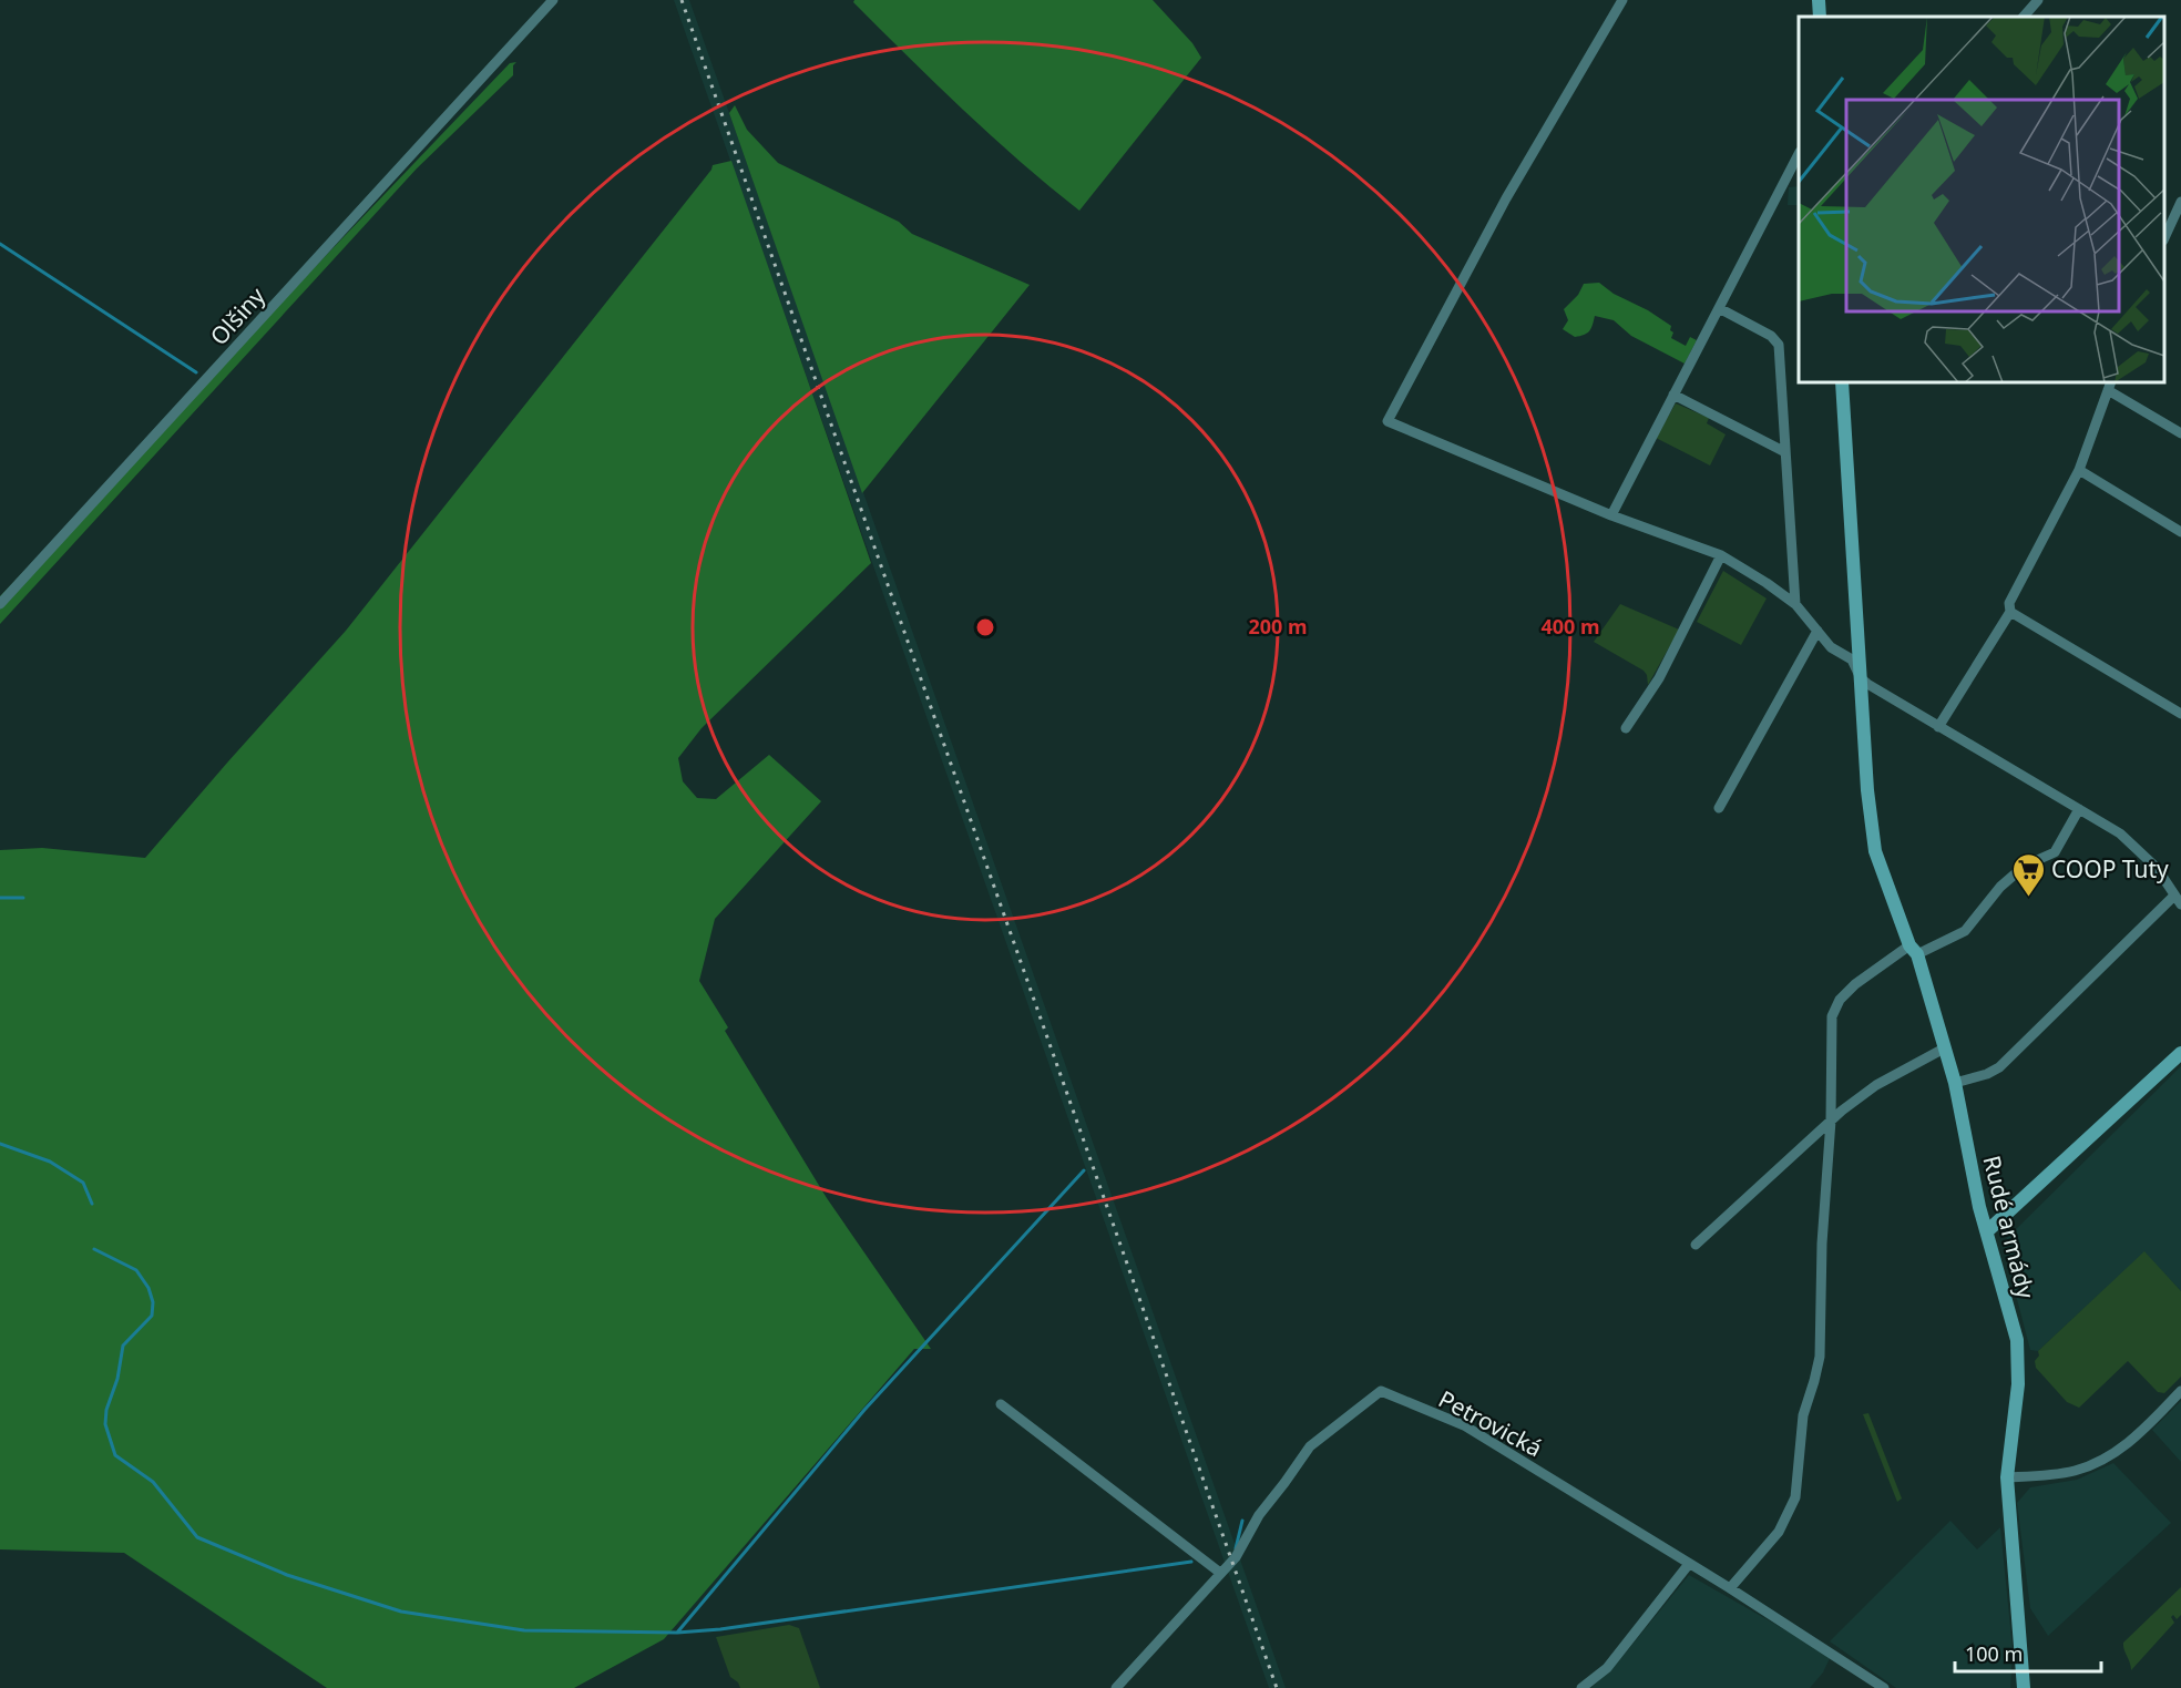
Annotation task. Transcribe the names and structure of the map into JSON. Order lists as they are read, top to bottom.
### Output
{
  "streets": {
    "street": ["Olšiny", "Rudé armády", "Petrovická"]
  },
  "places": {
    "supermarket": ["COOP Tuty"]
  },
  "scale_bar": "100 m",
  "rings": ["200 m", "400 m"]
}
